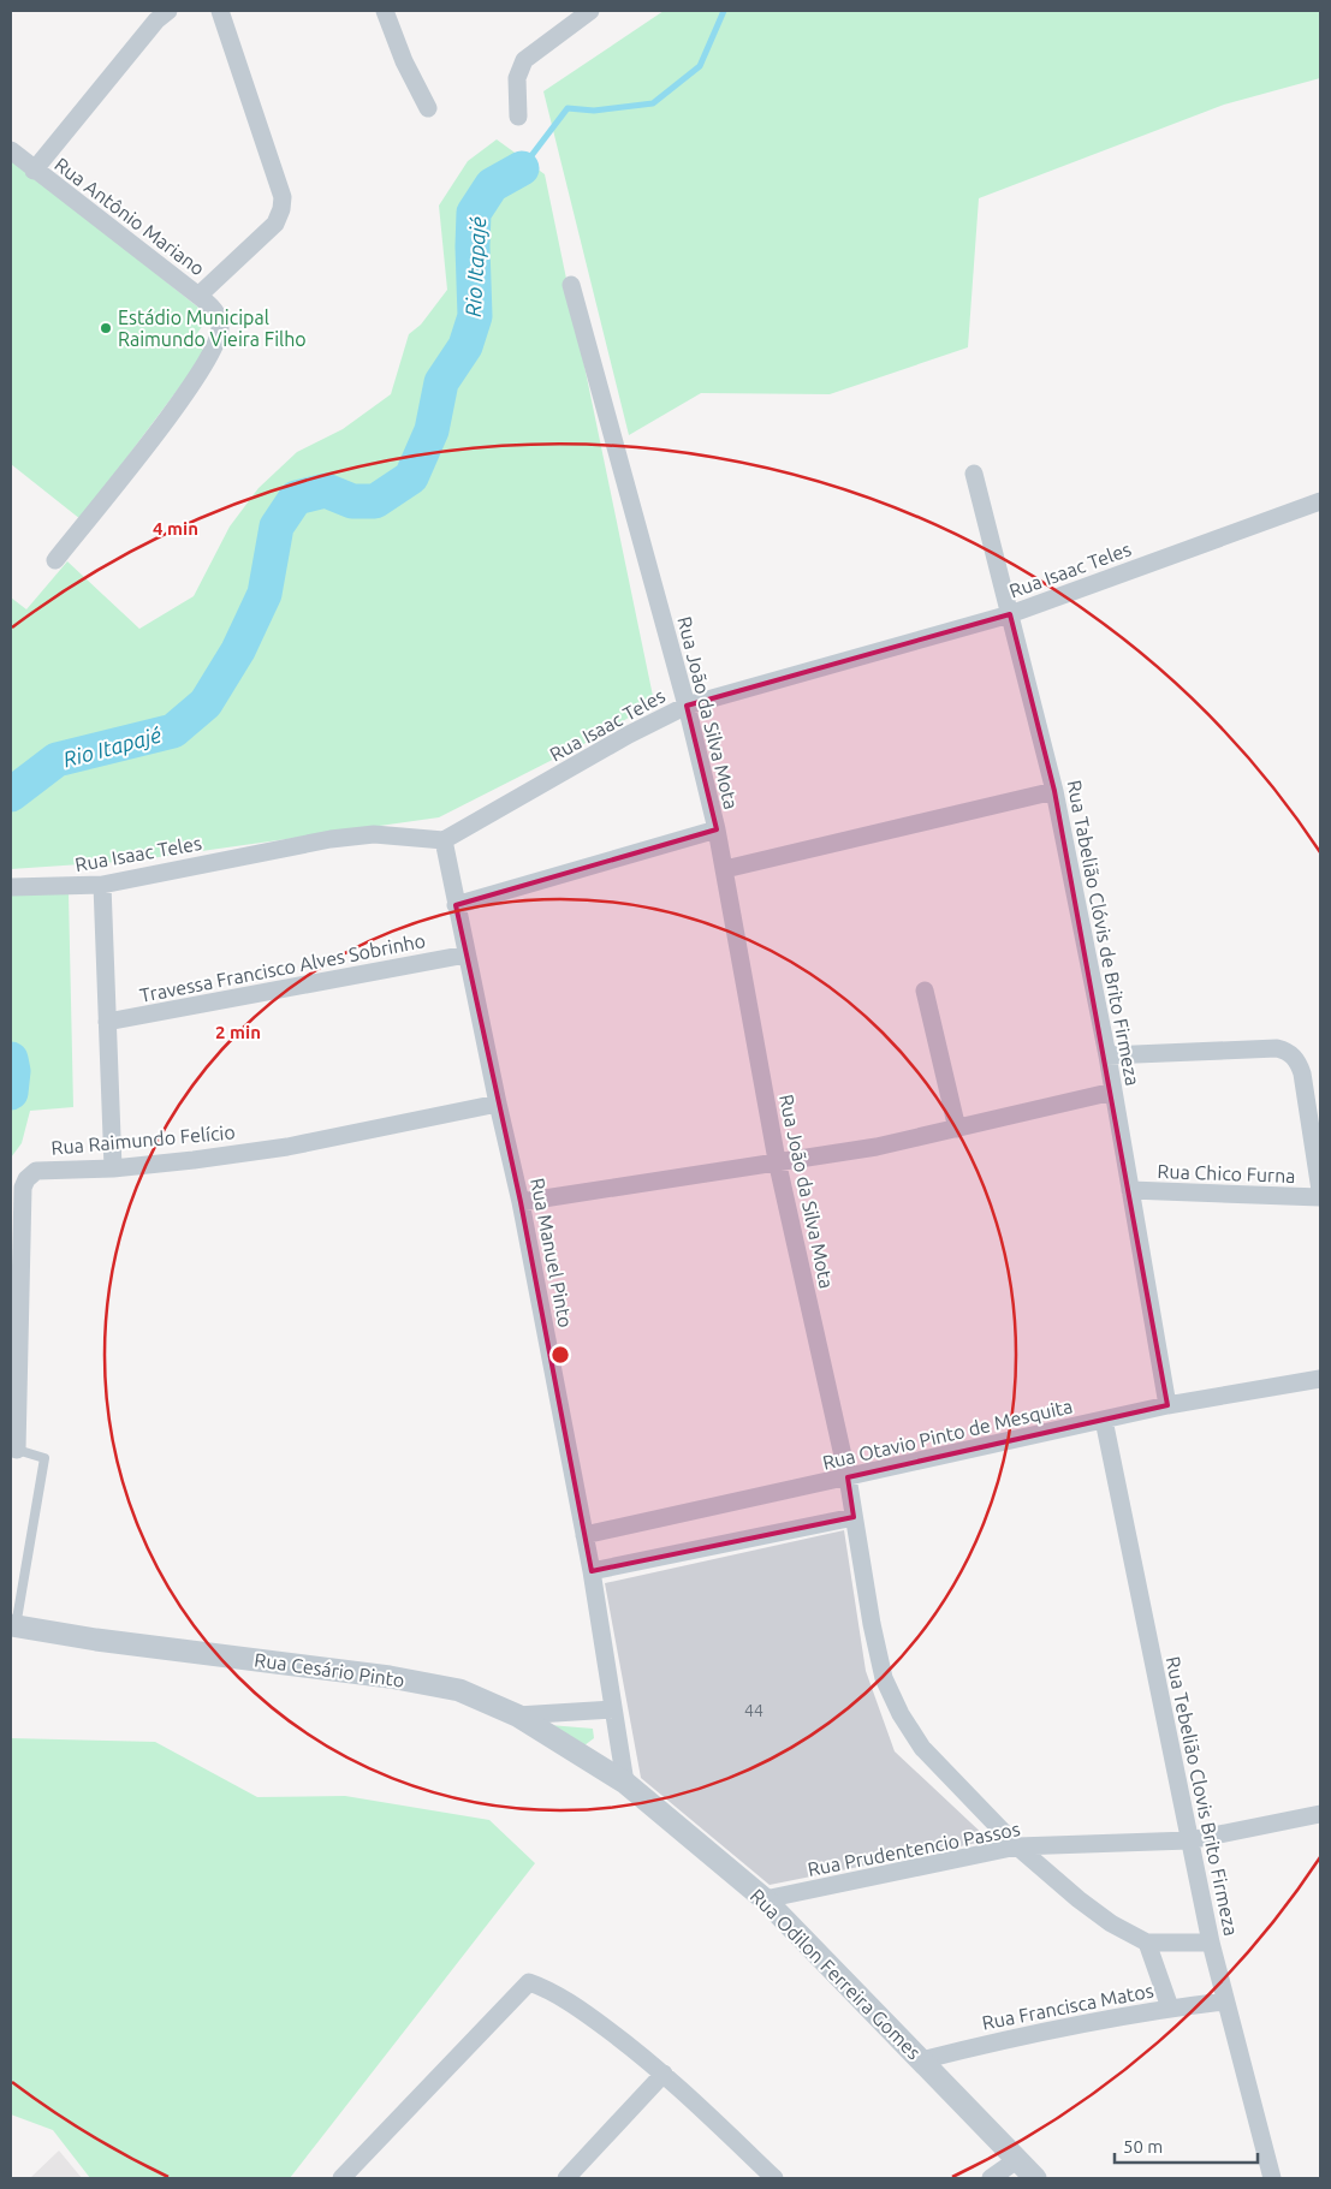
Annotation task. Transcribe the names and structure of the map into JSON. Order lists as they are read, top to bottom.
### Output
{
  "streets": {
    "street": [
      "Rua Antônio Mariano",
      "Rua Isaac Teles",
      "Rua João da Silva Mota",
      "Rua Tabelião Clóvis de Brito Firmeza",
      "Travessa Francisco Alves Sobrinho",
      "Rua Raimundo Felício",
      "Rua Chico Furna",
      "Rua Manuel Pinto",
      "Rua Otavio Pinto de Mesquita",
      "Rua Cesário Pinto",
      "Rua Tebelião Clovis Brito Firmeza",
      "Rua Prudentencio Passos",
      "Rua Odilon Ferreira Gomes",
      "Rua Francisca Matos"
    ]
  },
  "crossings": [
    ["Rua Isaac Teles", "Rua João da Silva Mota"],
    ["Rua Isaac Teles", "Rua Tabelião Clóvis de Brito Firmeza"],
    ["Rua Isaac Teles", "Rua Manuel Pinto"],
    ["Rua João da Silva Mota", "Rua Otavio Pinto de Mesquita"],
    ["Rua João da Silva Mota", "Rua Tebelião Clovis Brito Firmeza"],
    ["Rua João da Silva Mota", "Rua Prudentencio Passos"],
    ["Rua Tabelião Clóvis de Brito Firmeza", "Rua Chico Furna"],
    ["Rua Tabelião Clóvis de Brito Firmeza", "Rua Otavio Pinto de Mesquita"],
    ["Travessa Francisco Alves Sobrinho", "Rua Manuel Pinto"],
    ["Rua Raimundo Felício", "Rua Manuel Pinto"],
    ["Rua Manuel Pinto", "Rua Otavio Pinto de Mesquita"],
    ["Rua Manuel Pinto", "Rua Cesário Pinto"],
    ["Rua Manuel Pinto", "Rua Odilon Ferreira Gomes"],
    ["Rua Otavio Pinto de Mesquita", "Rua Tebelião Clovis Brito Firmeza"],
    ["Rua Cesário Pinto", "Rua Odilon Ferreira Gomes"],
    ["Rua Tebelião Clovis Brito Firmeza", "Rua Prudentencio Passos"],
    ["Rua Tebelião Clovis Brito Firmeza", "Rua Francisca Matos"],
    ["Rua Prudentencio Passos", "Rua Odilon Ferreira Gomes"],
    ["Rua Odilon Ferreira Gomes", "Rua Francisca Matos"]
  ],
  "water": ["Rio Itapajé"],
  "places": ["Estádio Municipal Raimundo Vieira Filho"],
  "house_numbers": ["44"],
  "scale_bar": "50 m",
  "rings": ["4 min", "2 min"]
}
